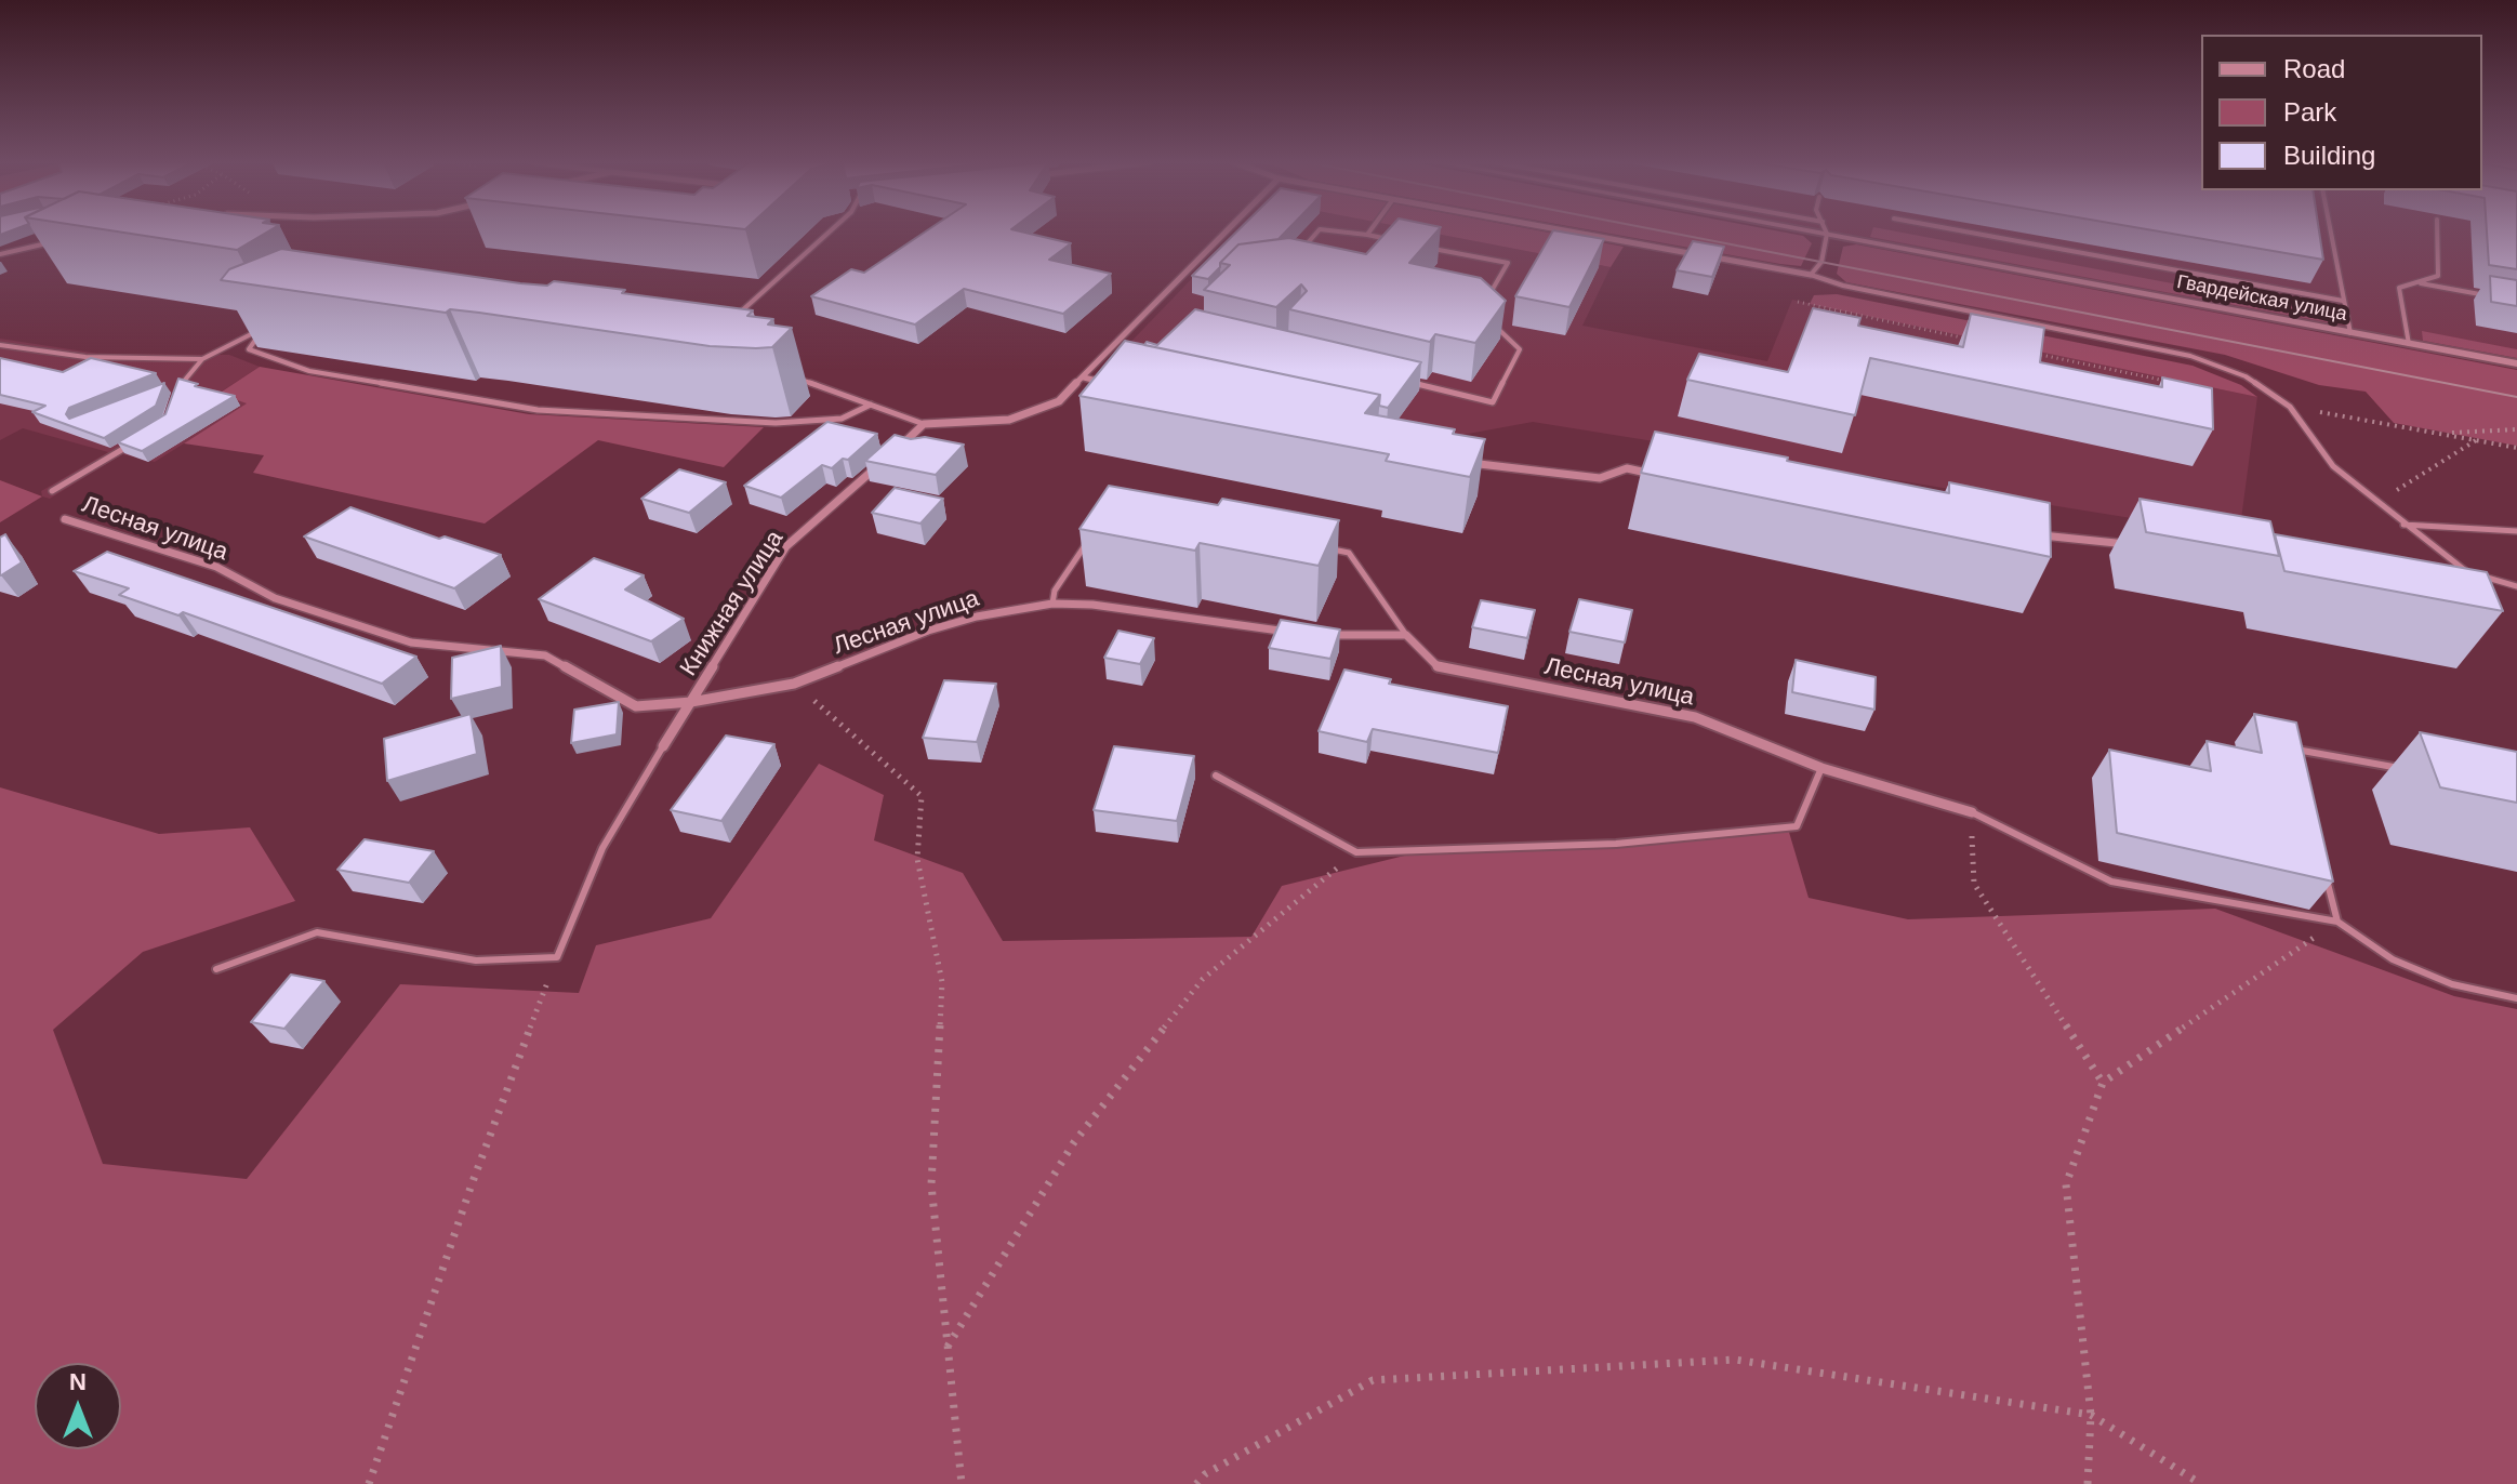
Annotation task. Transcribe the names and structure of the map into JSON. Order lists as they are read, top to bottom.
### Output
{
  "streets": {
    "street": ["Гвардейская улица", "Лесная улица", "Книжная улица"]
  },
  "crossings": [
    ["Лесная улица", "Книжная улица"]
  ],
  "legend": ["Road", "Park", "Building"],
  "north": "top"
}
